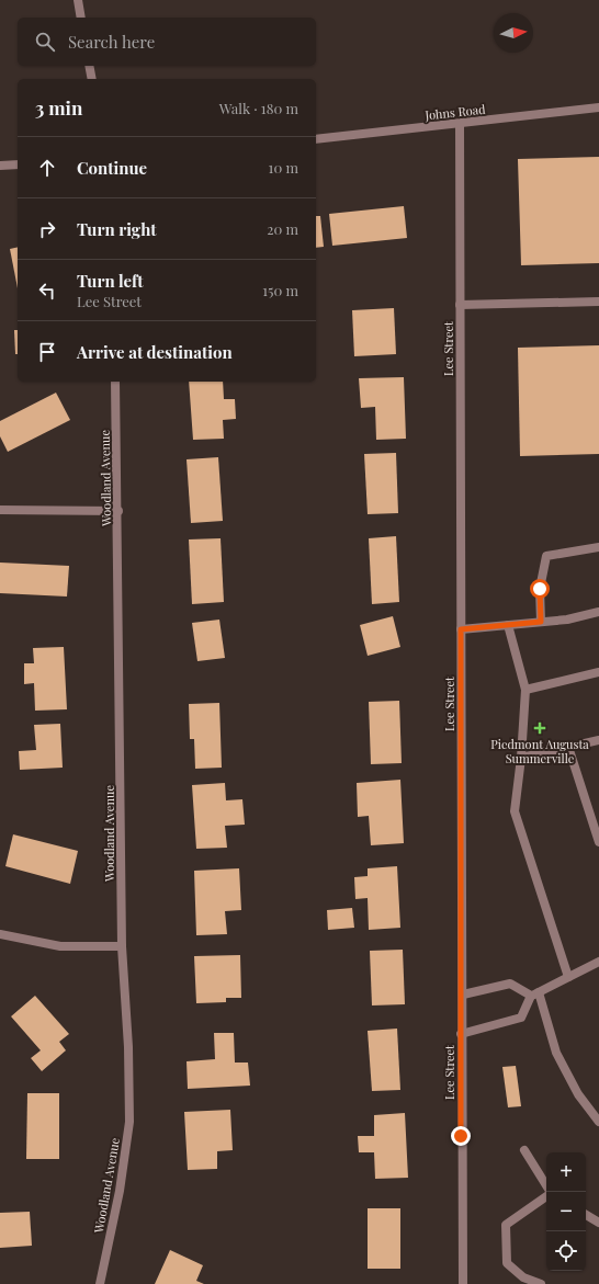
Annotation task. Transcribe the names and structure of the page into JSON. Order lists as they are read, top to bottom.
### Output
{
  "streets": {
    "street": ["Johns Road", "Lee Street", "Woodland Avenue"]
  },
  "crossings": [
    ["Johns Road", "Lee Street"]
  ],
  "places": {
    "health": ["Piedmont Augusta Summerville"]
  },
  "north": "right",
  "page": {
    "search": "Search here",
    "heading": ["3 min", "Walk · 180 m"],
    "list": [
      ["Continue", "10 m"],
      ["Turn right", "20 m"],
      ["Turn left", "Lee Street", "150 m"],
      "Arrive at destination"
    ],
    "map_buttons": ["+", "−"]
  }
}
